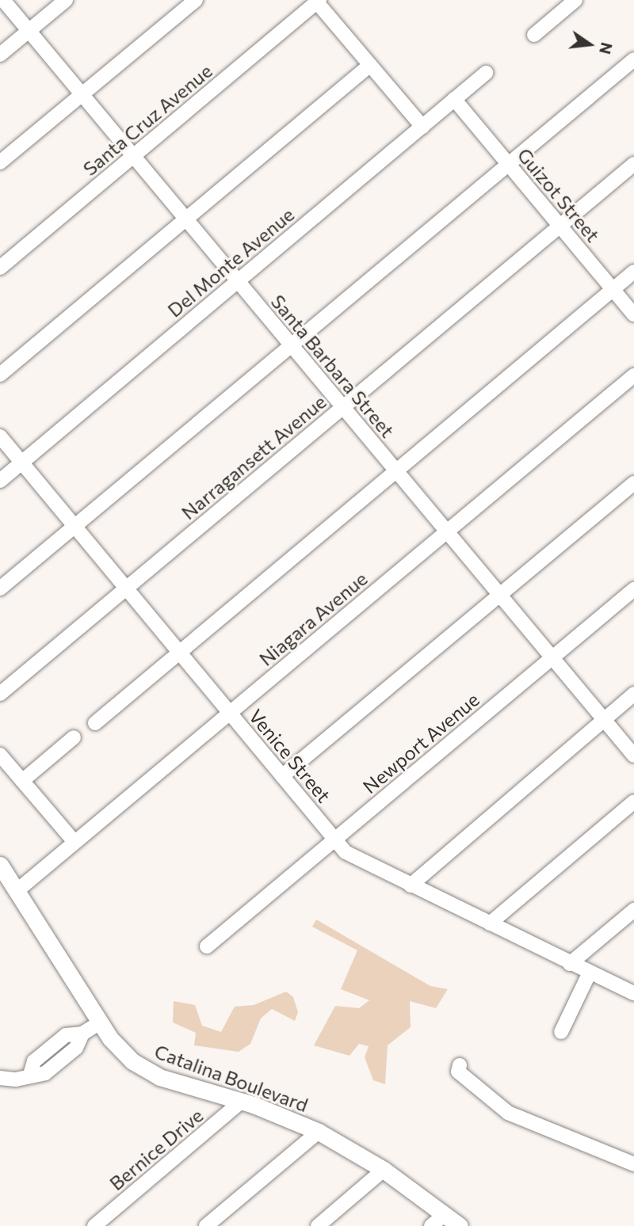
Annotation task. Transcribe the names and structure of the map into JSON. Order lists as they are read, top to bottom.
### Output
{
  "streets": {
    "main road": ["Catalina Boulevard"],
    "street": [
      "Santa Cruz Avenue",
      "Guizot Street",
      "Del Monte Avenue",
      "Santa Barbara Street",
      "Narragansett Avenue",
      "Niagara Avenue",
      "Newport Avenue",
      "Venice Street",
      "Bernice Drive"
    ]
  },
  "crossings": [
    ["Santa Cruz Avenue", "Santa Barbara Street"],
    ["Guizot Street", "Del Monte Avenue"],
    ["Guizot Street", "Narragansett Avenue"],
    ["Del Monte Avenue", "Santa Barbara Street"],
    ["Del Monte Avenue", "Venice Street"],
    ["Santa Barbara Street", "Narragansett Avenue"],
    ["Santa Barbara Street", "Niagara Avenue"],
    ["Santa Barbara Street", "Newport Avenue"],
    ["Narragansett Avenue", "Venice Street"],
    ["Niagara Avenue", "Venice Street"],
    ["Niagara Avenue", "Catalina Boulevard"],
    ["Newport Avenue", "Venice Street"],
    ["Catalina Boulevard", "Bernice Drive"]
  ],
  "north": "right"
}
